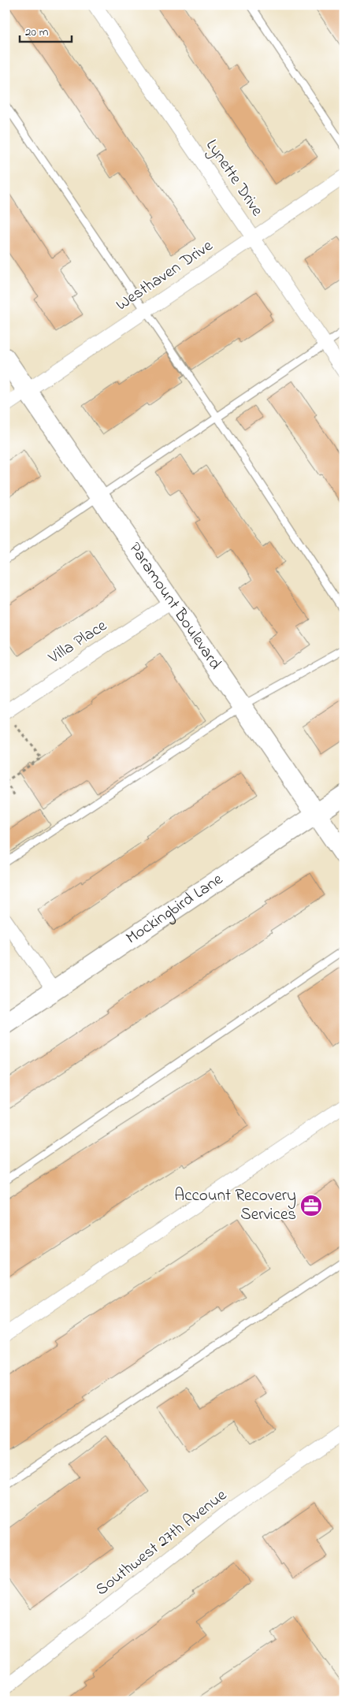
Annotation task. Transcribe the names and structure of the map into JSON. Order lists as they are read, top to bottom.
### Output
{
  "streets": {
    "main road": ["Paramount Boulevard", "Mockingbird Lane"],
    "street": [
      "Lynette Drive",
      "Westhaven Drive",
      "Villa Place",
      "Southwest 27th Avenue"
    ]
  },
  "crossings": [
    ["Lynette Drive", "Westhaven Drive"],
    ["Westhaven Drive", "Paramount Boulevard"],
    ["Paramount Boulevard", "Villa Place"],
    ["Paramount Boulevard", "Mockingbird Lane"]
  ],
  "places": {
    "office": ["Account Recovery Services"]
  },
  "scale_bar": "20 m"
}
